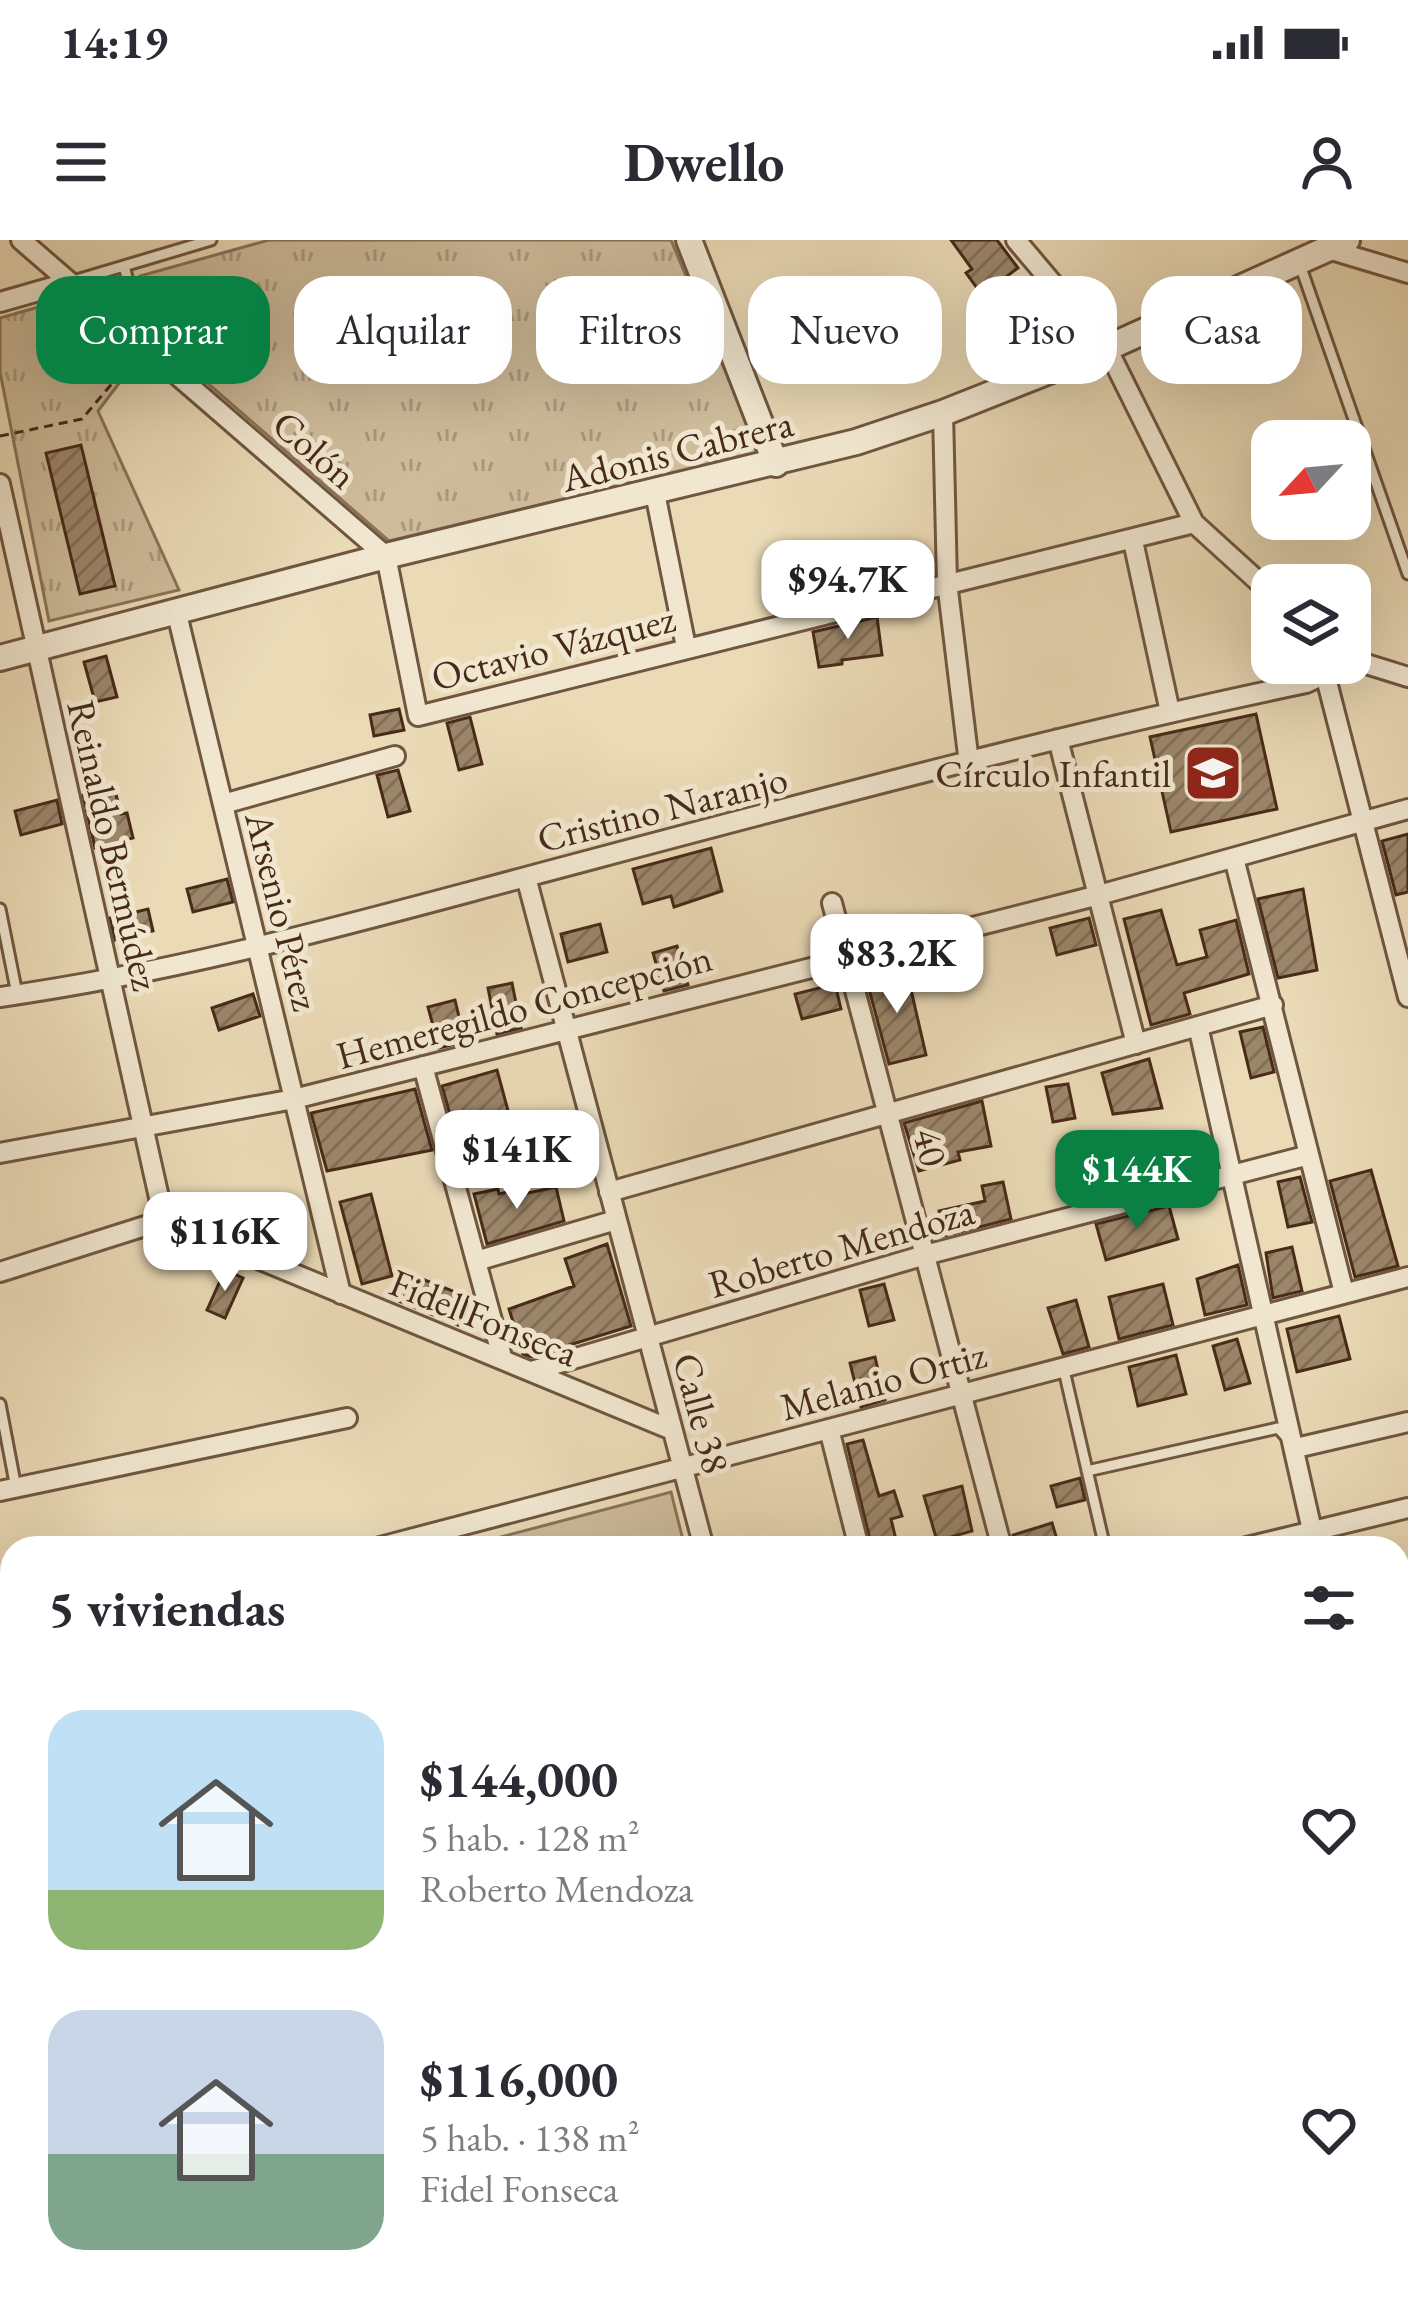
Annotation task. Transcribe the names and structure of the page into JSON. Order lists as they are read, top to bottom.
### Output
{
  "streets": {
    "street": [
      "Colón",
      "Adonis Cabrera",
      "Octavio Vázquez",
      "Cristino Naranjo",
      "Reinaldo Bermúdez",
      "Arsenio Pérez",
      "Hemeregildo Concepción",
      "40",
      "Roberto Mendoza",
      "Fidel Fonseca",
      "Melanio Ortiz",
      "Calle 38"
    ]
  },
  "crossings": [
    ["Colón", "Adonis Cabrera"],
    ["Colón", "Octavio Vázquez"],
    ["Adonis Cabrera", "Octavio Vázquez"],
    ["Adonis Cabrera", "Reinaldo Bermúdez"],
    ["Adonis Cabrera", "Arsenio Pérez"],
    ["Cristino Naranjo", "Reinaldo Bermúdez"],
    ["Cristino Naranjo", "Arsenio Pérez"],
    ["Cristino Naranjo", "Calle 38"],
    ["Reinaldo Bermúdez", "Hemeregildo Concepción"],
    ["Reinaldo Bermúdez", "Fidel Fonseca"],
    ["Arsenio Pérez", "Hemeregildo Concepción"],
    ["Arsenio Pérez", "Fidel Fonseca"],
    ["Hemeregildo Concepción", "40"],
    ["Hemeregildo Concepción", "Calle 38"],
    ["40", "Roberto Mendoza"],
    ["40", "Melanio Ortiz"],
    ["Roberto Mendoza", "Fidel Fonseca"],
    ["Roberto Mendoza", "Calle 38"],
    ["Fidel Fonseca", "Calle 38"],
    ["Melanio Ortiz", "Calle 38"]
  ],
  "places": {
    "school or university": ["Círculo Infantil"]
  },
  "north": "bottom left",
  "page": {
    "status": "14:19",
    "header": "Dwello",
    "chip": [
      "Comprar",
      "Alquilar",
      "Filtros",
      "Nuevo",
      "Piso",
      "Casa"
    ],
    "price": [
      "$94.7K",
      "$83.2K",
      "$141K",
      "$144K",
      "$116K"
    ],
    "heading": "5 viviendas",
    "list": [
      {
        "name": "$144,000",
        "note": "5 hab. · 128 m² · Roberto Mendoza"
      },
      {
        "name": "$116,000",
        "note": "5 hab. · 138 m² · Fidel Fonseca"
      }
    ]
  }
}
